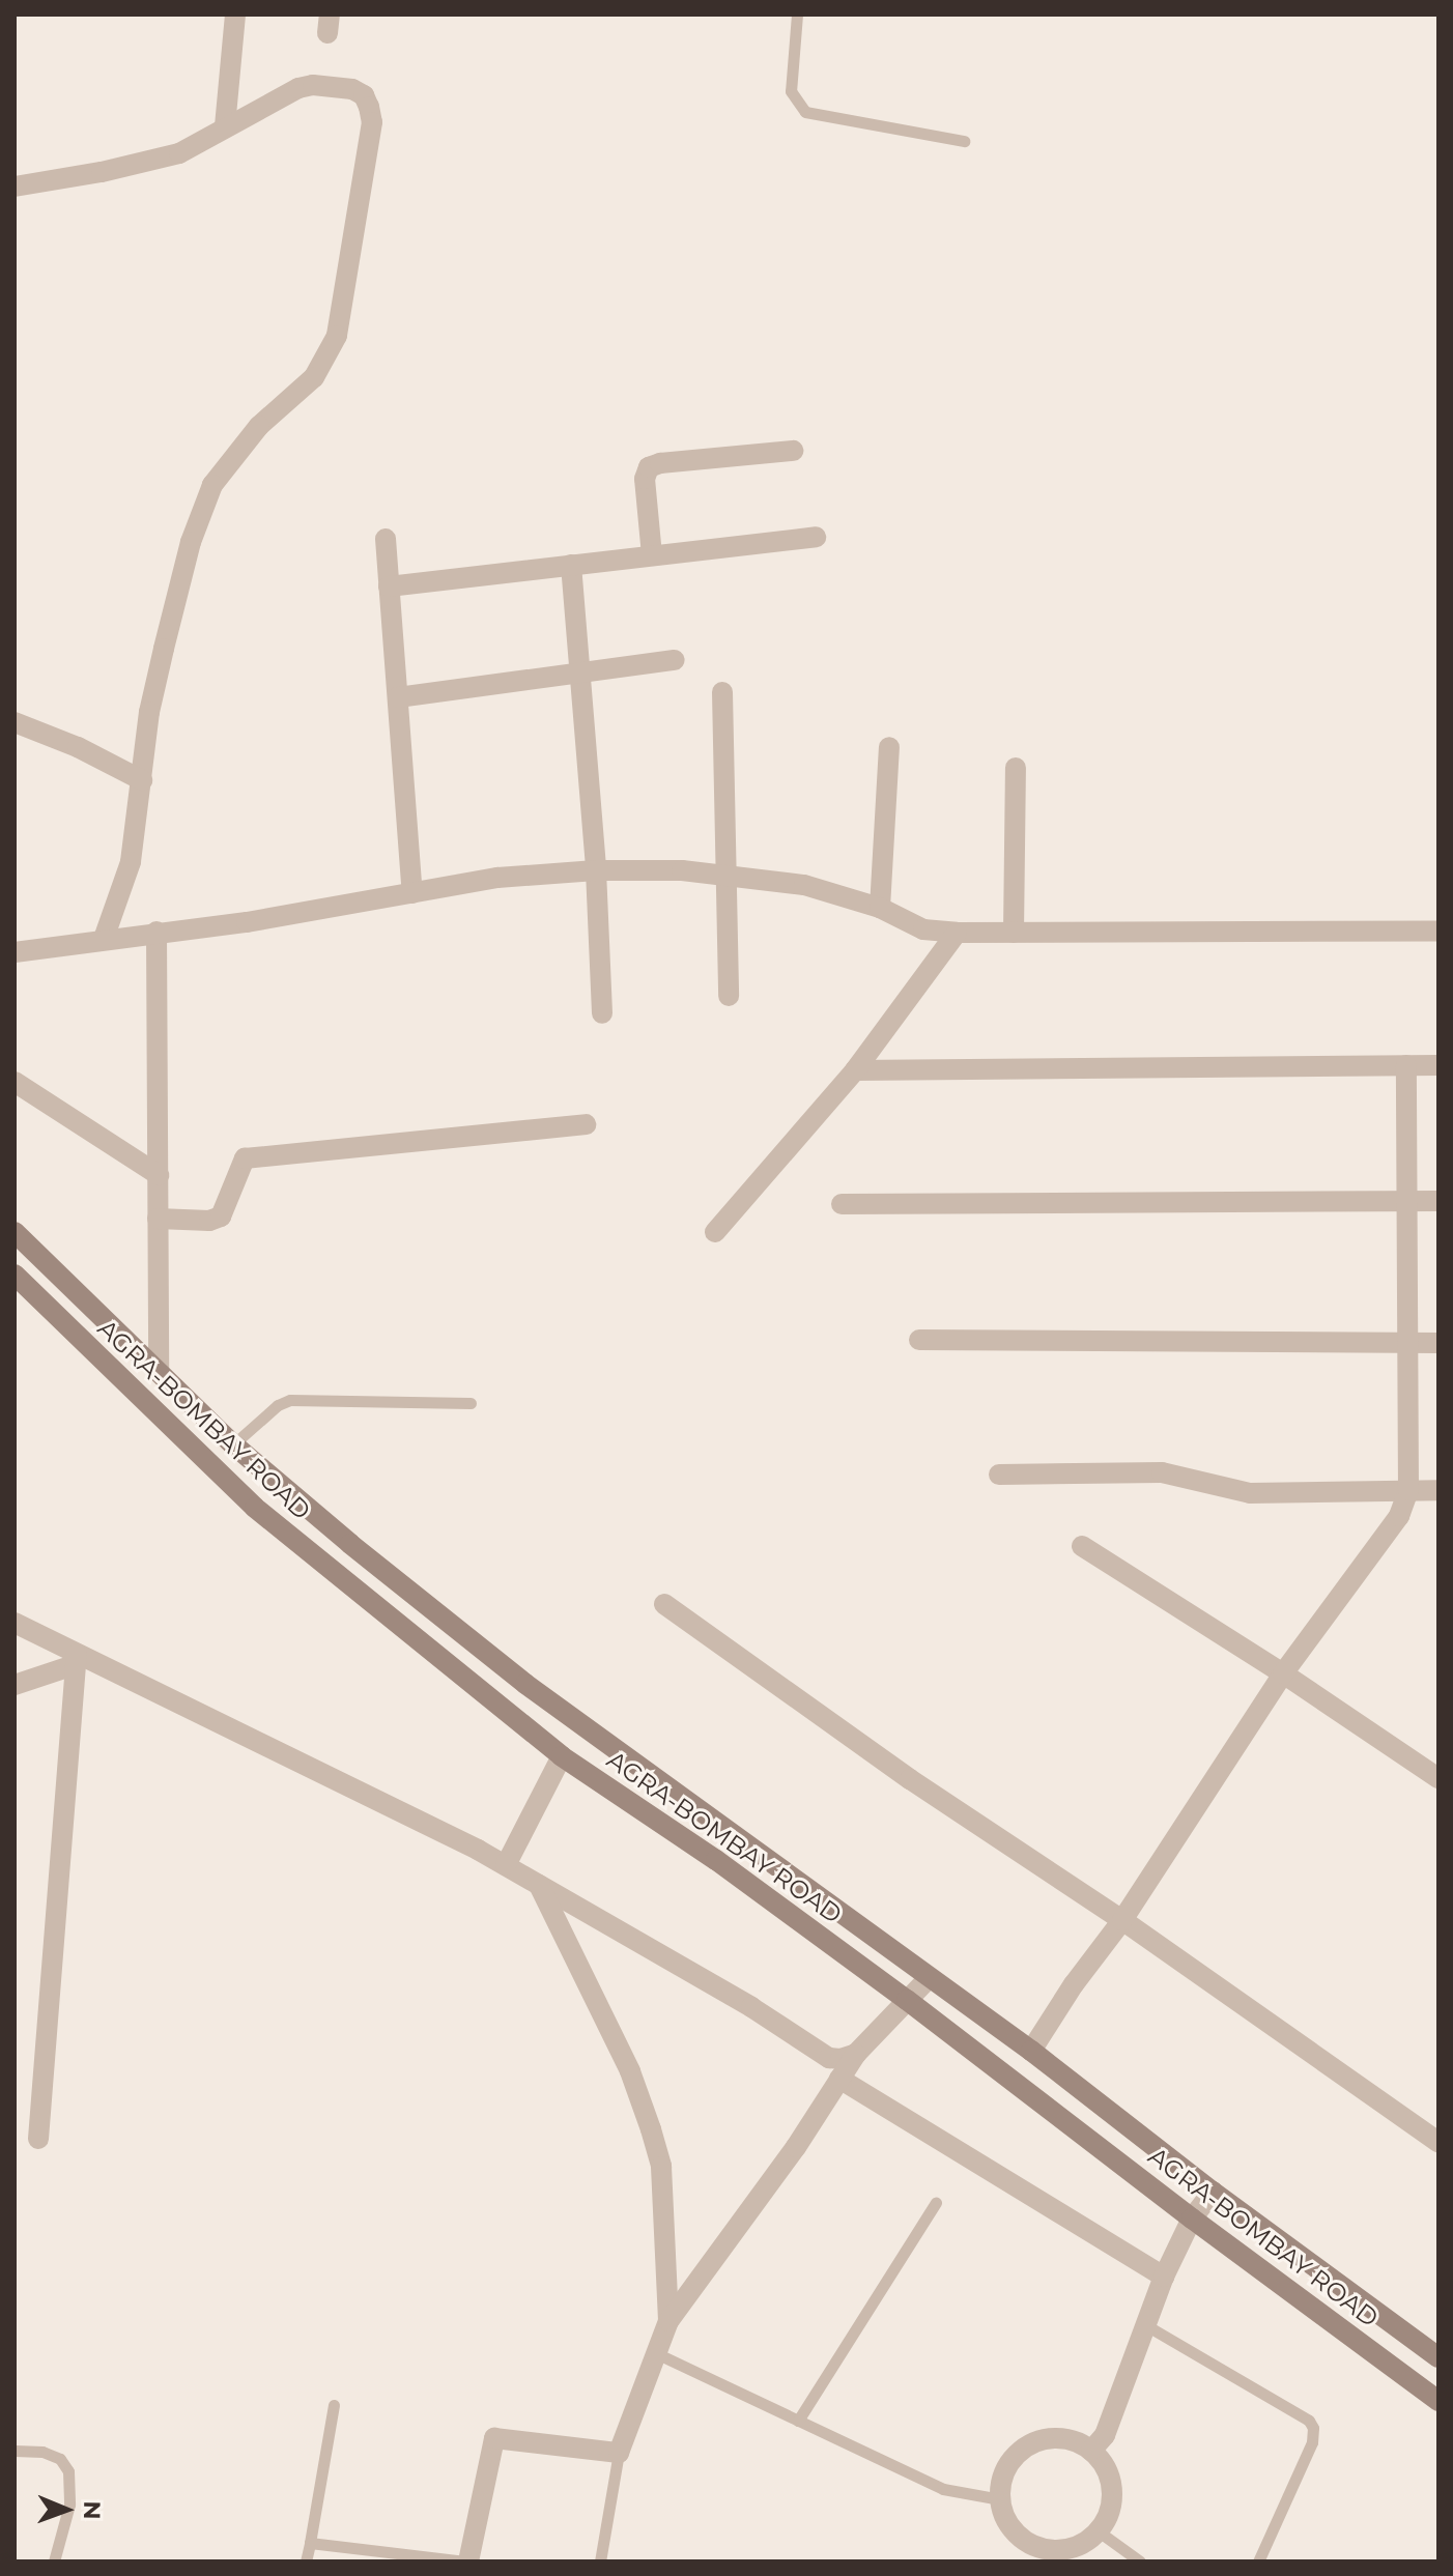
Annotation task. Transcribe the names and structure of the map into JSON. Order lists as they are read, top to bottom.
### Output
{
  "streets": {
    "main road": ["AGRA-BOMBAY ROAD"]
  },
  "north": "right"
}
